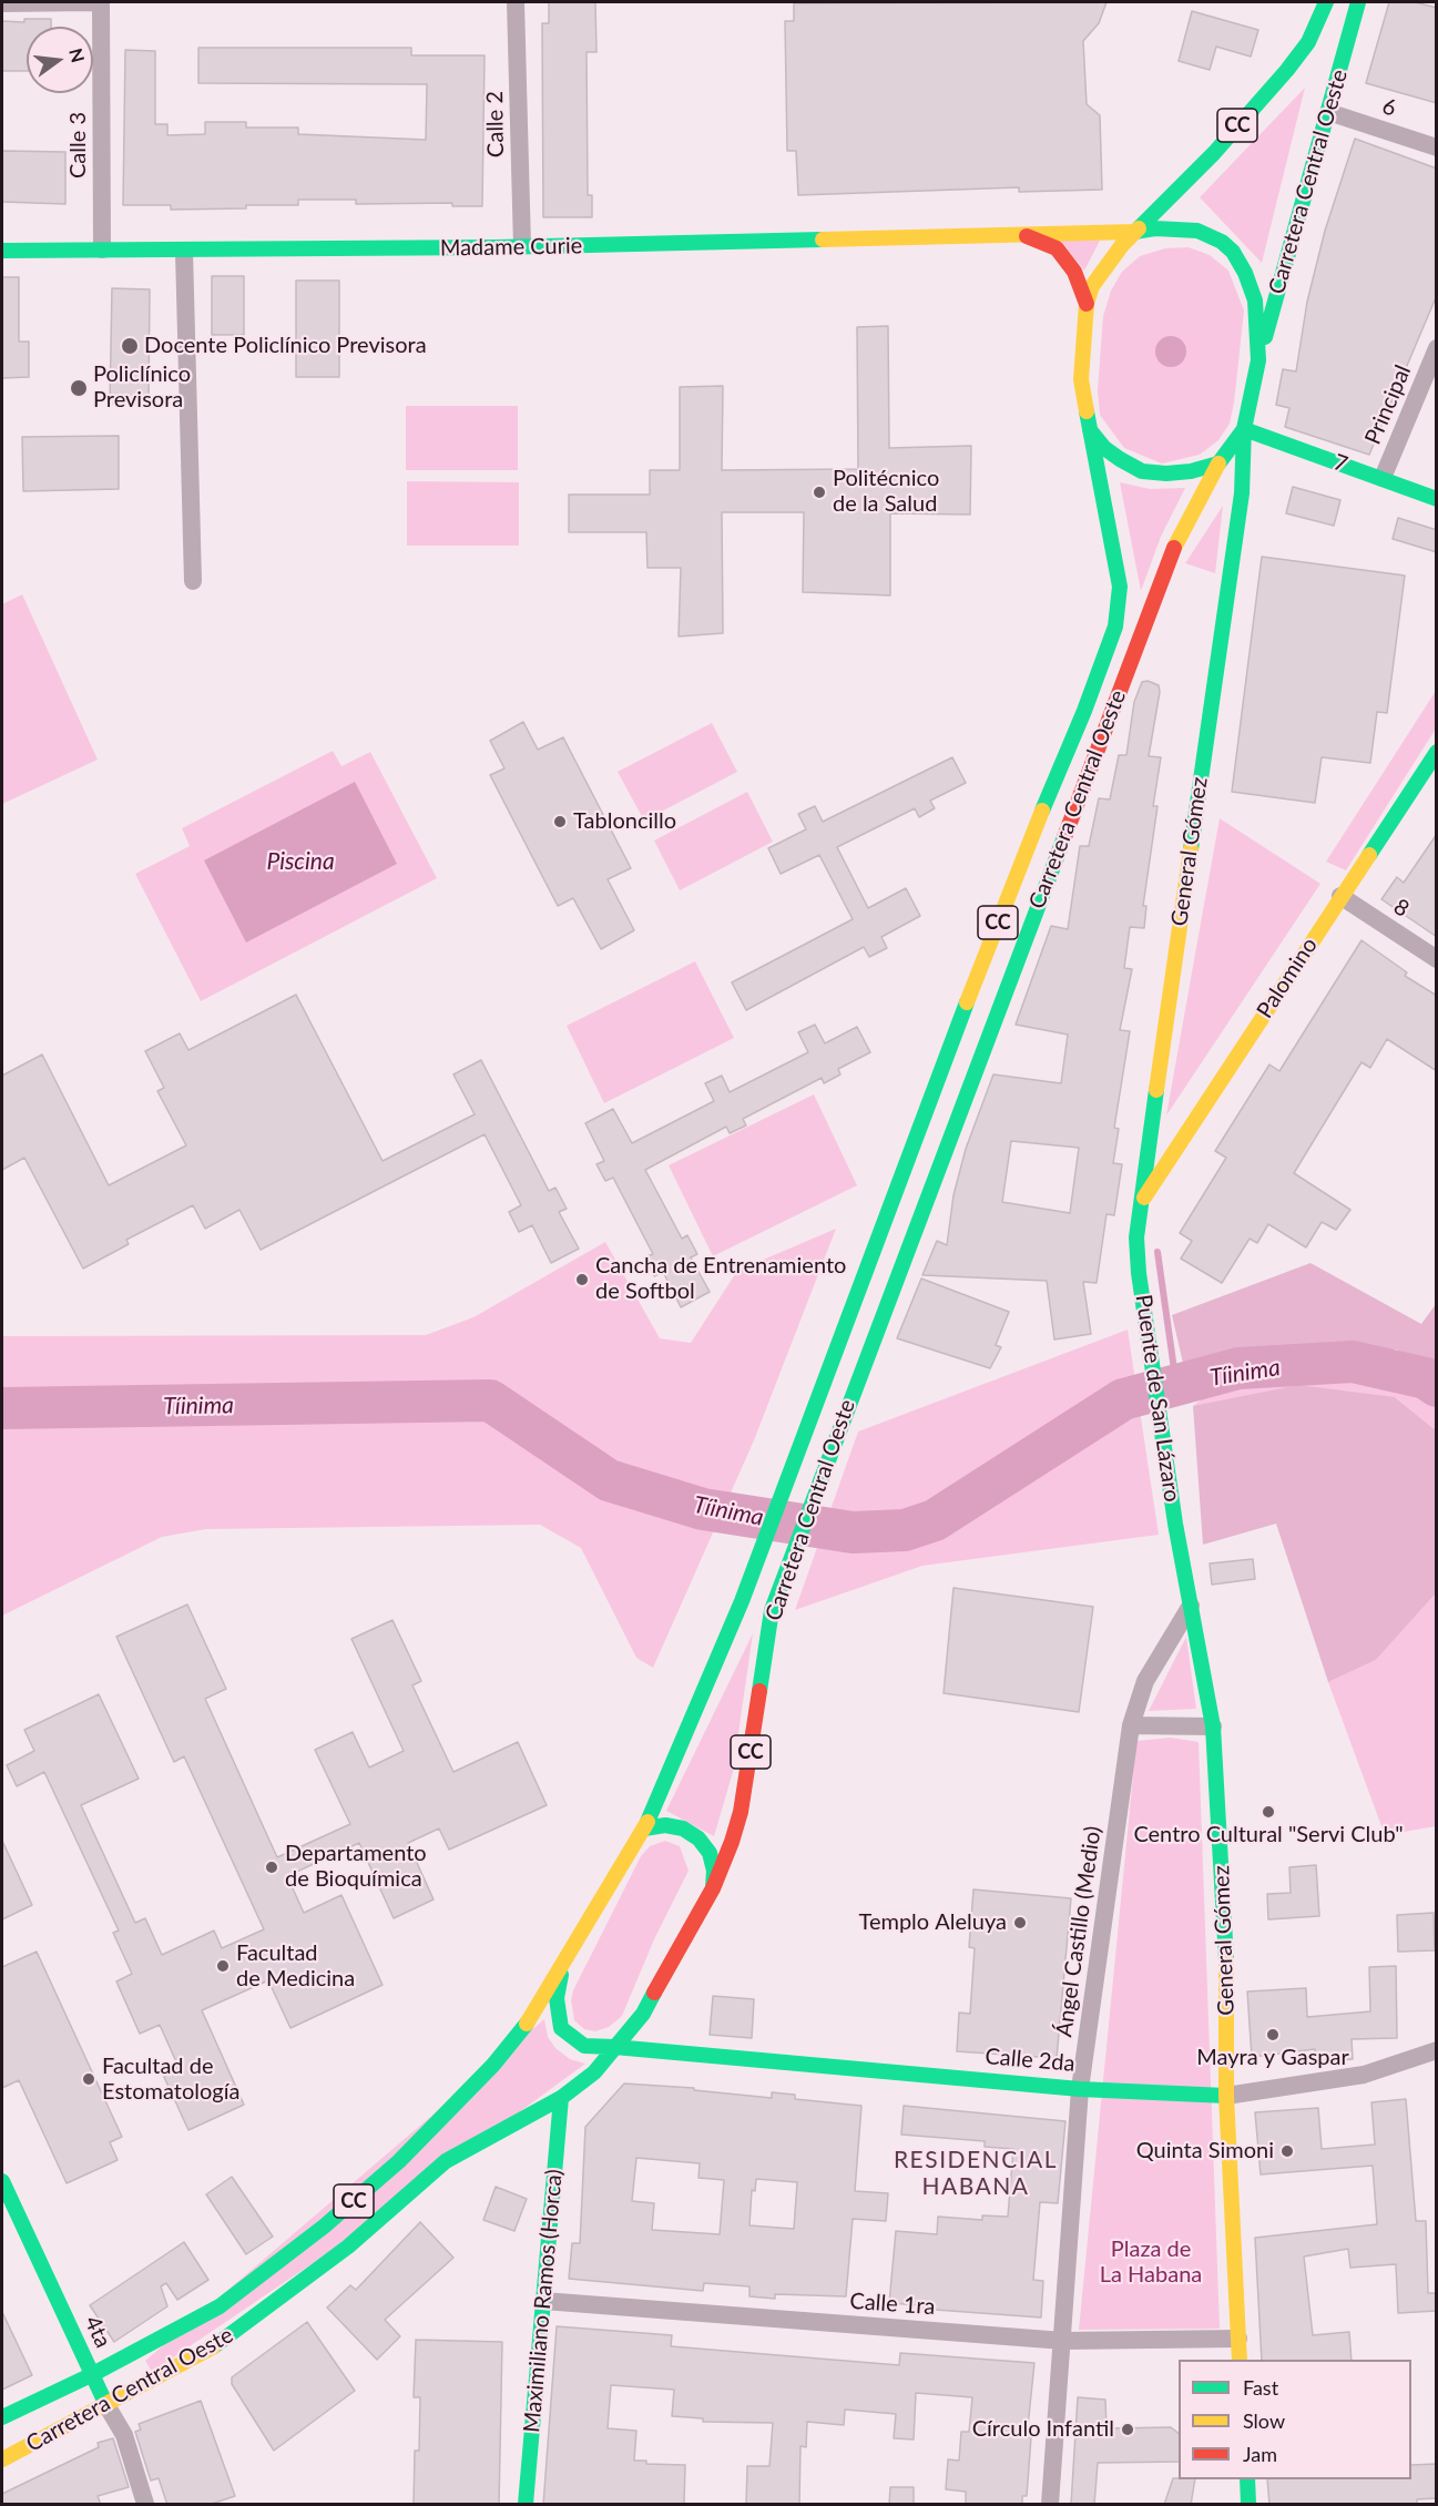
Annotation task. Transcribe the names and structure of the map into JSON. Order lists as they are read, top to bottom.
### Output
{
  "streets": {
    "main road": [
      "CC",
      "Carretera Central Oeste",
      "Madame Curie",
      "7",
      "General Gómez",
      "Palomino",
      "Puente de San Lázaro",
      "Calle 2da",
      "Maximiliano Ramos (Horca)",
      "4ta"
    ],
    "street": [
      "6",
      "Calle 2",
      "Calle 3",
      "Principal",
      "8",
      "Ángel Castillo (Medio)",
      "Calle 1ra"
    ]
  },
  "crossings": [
    ["6", "Carretera Central Oeste"],
    ["Calle 2", "Madame Curie"],
    ["CC", "Carretera Central Oeste"],
    ["CC", "Madame Curie"],
    ["CC", "7"],
    ["CC", "General Gómez"],
    ["Calle 3", "Madame Curie"],
    ["Carretera Central Oeste", "Madame Curie"],
    ["Carretera Central Oeste", "7"],
    ["Carretera Central Oeste", "General Gómez"],
    ["Carretera Central Oeste", "Calle 2da"],
    ["Carretera Central Oeste", "Maximiliano Ramos (Horca)"],
    ["Carretera Central Oeste", "4ta"],
    ["Madame Curie", "7"],
    ["Madame Curie", "General Gómez"],
    ["Principal", "7"],
    ["7", "General Gómez"],
    ["General Gómez", "Palomino"],
    ["General Gómez", "Puente de San Lázaro"],
    ["General Gómez", "Ángel Castillo (Medio)"],
    ["General Gómez", "Calle 2da"],
    ["General Gómez", "Calle 1ra"],
    ["8", "Palomino"],
    ["Ángel Castillo (Medio)", "Calle 2da"],
    ["Ángel Castillo (Medio)", "Calle 1ra"],
    ["Maximiliano Ramos (Horca)", "Calle 1ra"]
  ],
  "districts": ["RESIDENCIAL HABANA"],
  "water": ["Piscina", "Tíinima"],
  "parks": ["Plaza de La Habana"],
  "places": [
    "Docente Policlínico Previsora",
    "Policlínico Previsora",
    "Politécnico de la Salud",
    "Tabloncillo",
    "Cancha de Entrenamiento de Softbol",
    "Centro Cultural \"Servi Club\"",
    "Departamento de Bioquímica",
    "Templo Aleluya",
    "Facultad de Medicina",
    "Mayra y Gaspar",
    "Facultad de Estomatología",
    "Quinta Simoni",
    "Círculo Infantil"
  ],
  "legend": ["Fast", "Slow", "Jam"],
  "north": "right"
}
